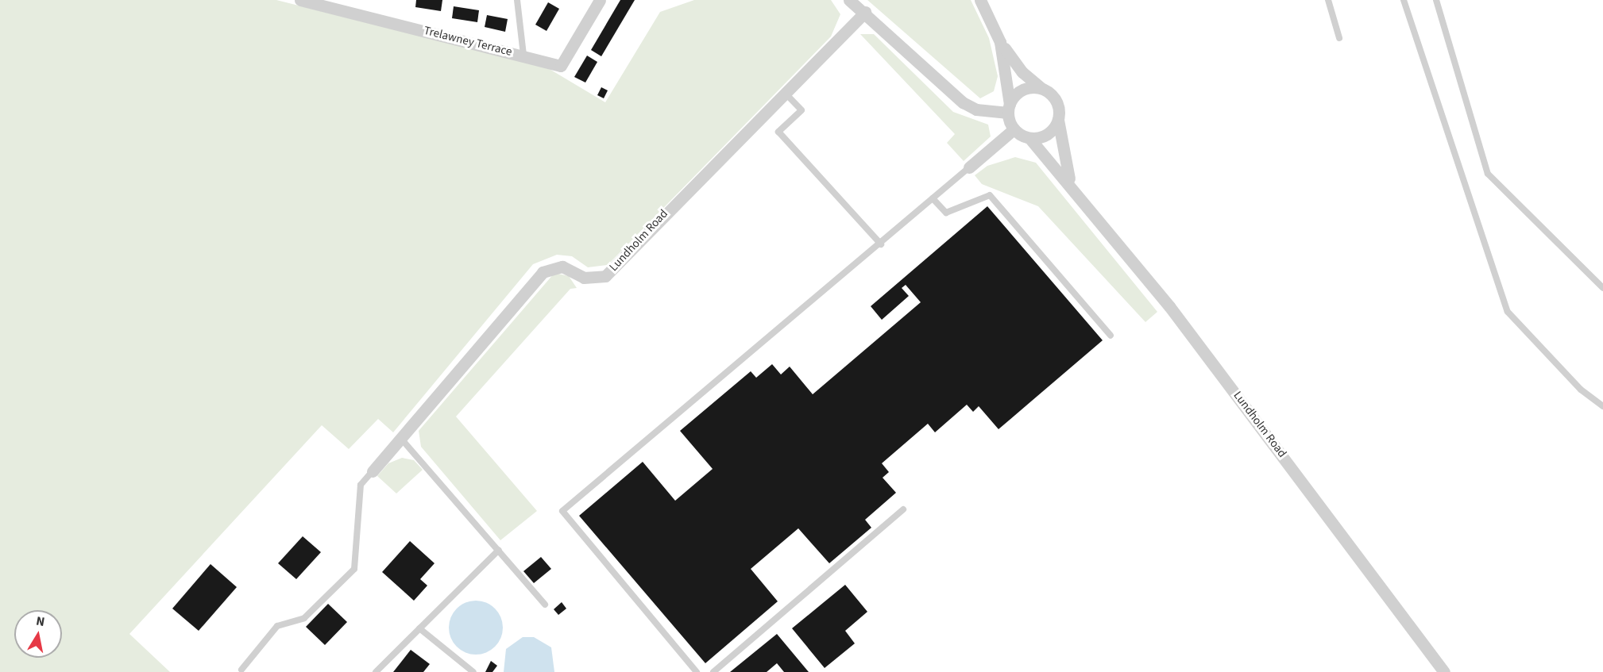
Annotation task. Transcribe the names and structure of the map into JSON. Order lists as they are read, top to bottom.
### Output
{
  "streets": {
    "street": ["Trelawney Terrace", "Lundholm Road"]
  },
  "north": "top"
}
